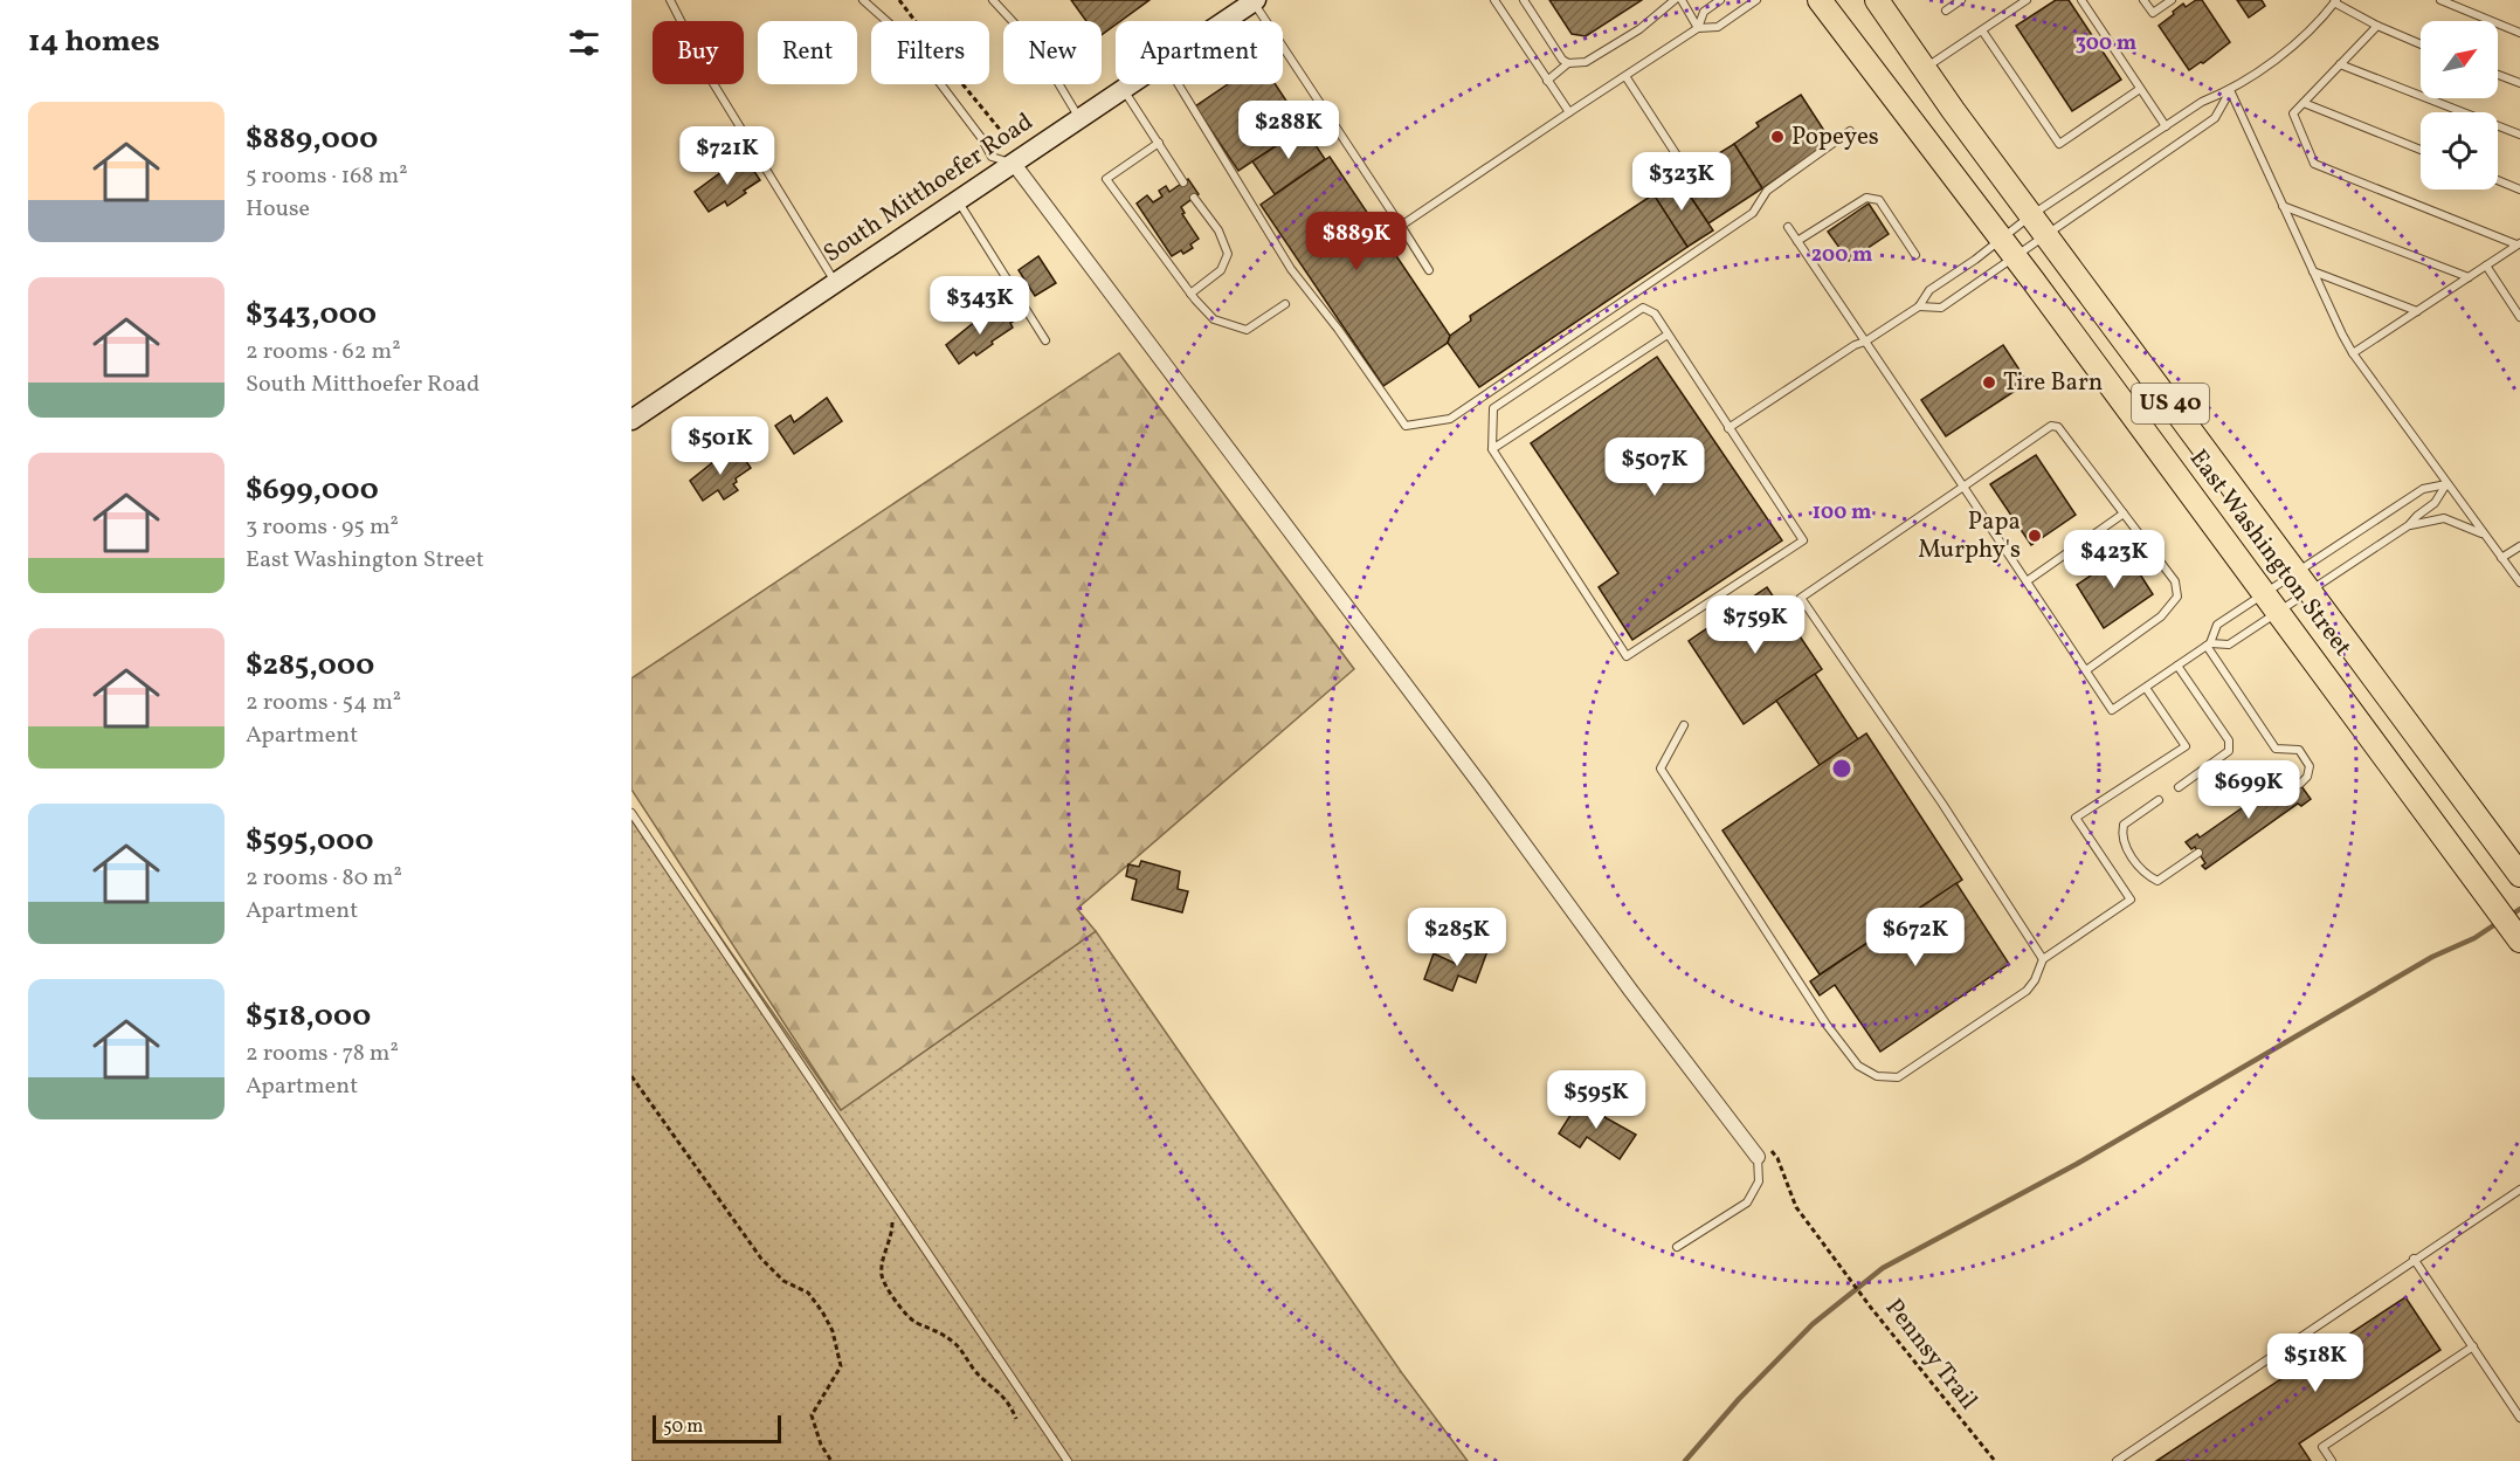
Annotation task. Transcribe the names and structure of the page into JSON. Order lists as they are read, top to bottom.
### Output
{
  "streets": {
    "main road": ["South Mitthoefer Road", "US 40", "East Washington Street"],
    "path": ["Pennsy Trail"]
  },
  "places": ["Popeyes", "Tire Barn", "Papa Murphy's"],
  "scale_bar": "50 m",
  "north": "top right",
  "page": {
    "heading": "14 homes",
    "chip": [
      "Buy",
      "Rent",
      "Filters",
      "New",
      "Apartment"
    ],
    "list": [
      {
        "name": "$889,000",
        "note": "5 rooms · 168 m² · House"
      },
      {
        "name": "$343,000",
        "note": "2 rooms · 62 m² · South Mitthoefer Road"
      },
      {
        "name": "$699,000",
        "note": "3 rooms · 95 m² · East Washington Street"
      },
      {
        "name": "$285,000",
        "note": "2 rooms · 54 m² · Apartment"
      },
      {
        "name": "$595,000",
        "note": "2 rooms · 80 m² · Apartment"
      },
      {
        "name": "$518,000",
        "note": "2 rooms · 78 m² · Apartment"
      }
    ],
    "price": [
      "$288K",
      "$721K",
      "$323K",
      "$889K",
      "$343K",
      "$501K",
      "$507K",
      "$423K",
      "$759K",
      "$699K",
      "$285K",
      "$672K",
      "$595K",
      "$518K"
    ],
    "scale": "50 m"
  },
  "rings": ["300 m", "200 m", "100 m"]
}
